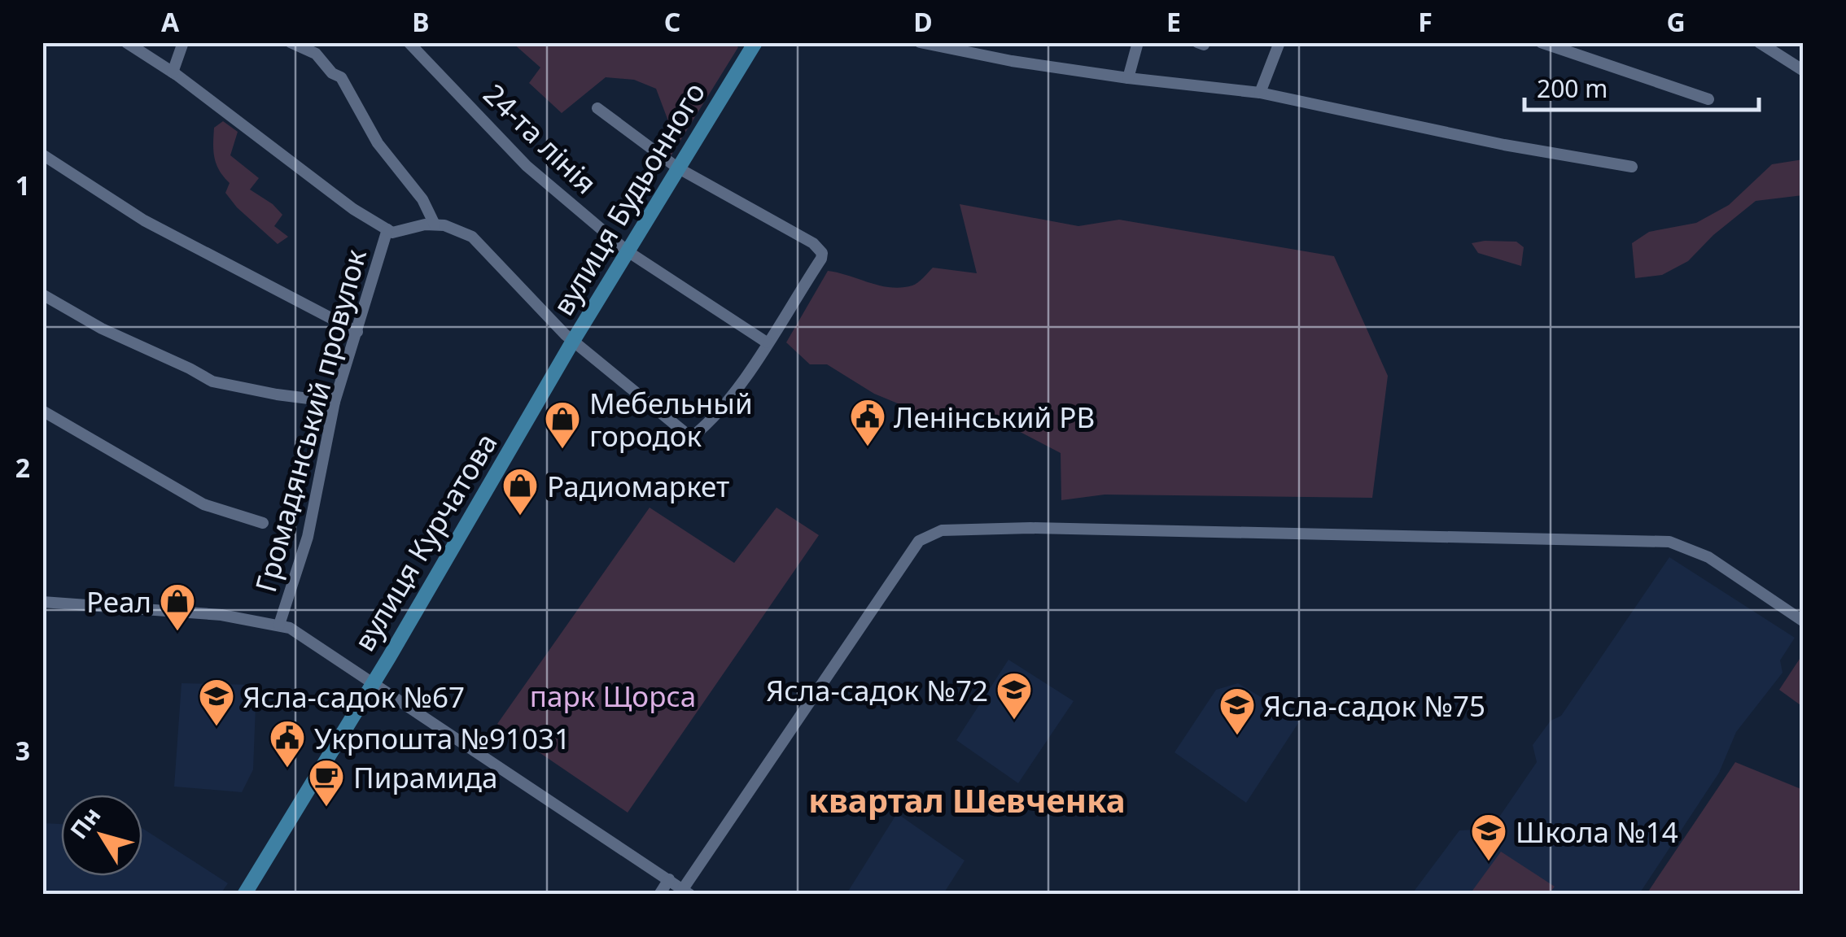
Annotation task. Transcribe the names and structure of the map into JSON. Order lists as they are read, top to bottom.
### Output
{
  "streets": {
    "main road": ["вулиця Будьонного", "вулиця Курчатова"],
    "street": ["24-та лінія", "Громадянський провулок"]
  },
  "crossings": [
    ["24-та лінія", "вулиця Будьонного"],
    ["вулиця Будьонного", "вулиця Курчатова"]
  ],
  "districts": ["квартал Шевченка"],
  "parks": ["парк Щорса"],
  "places": {
    "public building": ["Ленінський РВ", "Укрпошта №91031"],
    "shop": ["Мебельный городок", "Радиомаркет", "Реал"],
    "school or university": [
      "Ясла-садок №72",
      "Ясла-садок №67",
      "Ясла-садок №75",
      "Школа №14"
    ],
    "cafe": ["Пирамида"]
  },
  "scale_bar": "200 m",
  "north": "top left",
  "grid": {
    "columns": [
      "A",
      "B",
      "C",
      "D",
      "E",
      "F",
      "G"
    ],
    "rows": ["1", "2", "3"]
  }
}
